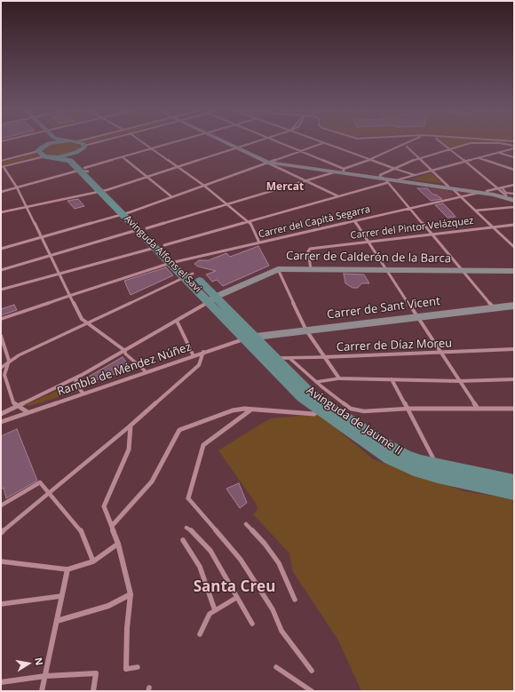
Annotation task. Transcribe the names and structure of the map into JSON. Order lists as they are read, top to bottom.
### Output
{
  "streets": {
    "main road": [
      "Avinguda Alfons el Savi",
      "Carrer de Calderón de la Barca",
      "Carrer de Sant Vicent",
      "Avinguda de Jaume II"
    ],
    "street": [
      "Carrer del Capità Segarra",
      "Carrer del Pintor Velázquez",
      "Carrer de Díaz Moreu",
      "Rambla de Méndez Núñez"
    ]
  },
  "crossings": [
    ["Carrer del Capità Segarra", "Avinguda Alfons el Savi"],
    ["Carrer del Pintor Velázquez", "Carrer de Calderón de la Barca"],
    ["Avinguda Alfons el Savi", "Carrer de Calderón de la Barca"],
    ["Avinguda Alfons el Savi", "Carrer de Sant Vicent"],
    ["Avinguda Alfons el Savi", "Rambla de Méndez Núñez"],
    ["Avinguda Alfons el Savi", "Avinguda de Jaume II"],
    ["Carrer de Sant Vicent", "Rambla de Méndez Núñez"],
    ["Carrer de Sant Vicent", "Avinguda de Jaume II"],
    ["Carrer de Díaz Moreu", "Avinguda de Jaume II"],
    ["Rambla de Méndez Núñez", "Avinguda de Jaume II"]
  ],
  "districts": ["Mercat", "Santa Creu"],
  "north": "right"
}
